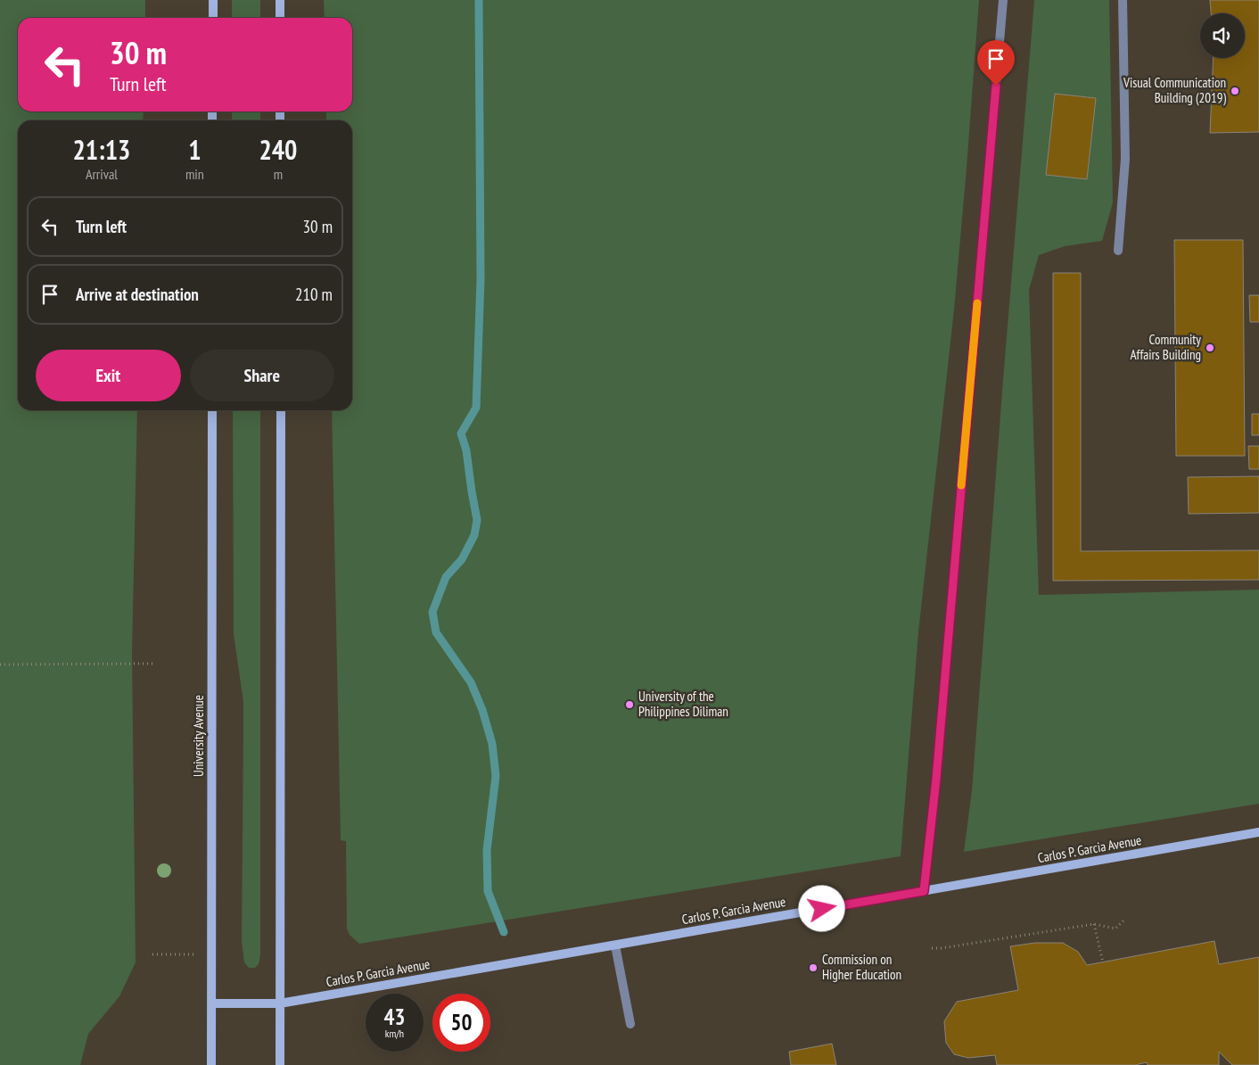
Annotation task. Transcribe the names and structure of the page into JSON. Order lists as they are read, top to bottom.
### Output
{
  "streets": {
    "street": ["University Avenue", "Carlos P. Garcia Avenue"]
  },
  "crossings": [
    ["University Avenue", "Carlos P. Garcia Avenue"]
  ],
  "places": [
    "Visual Communication Building (2019)",
    "Community Affairs Building",
    "University of the Philippines Diliman",
    "Commission on Higher Education"
  ],
  "page": {
    "turn": ["30 m", "Turn left"],
    "eta": [
      "21:13",
      "Arrival",
      "1",
      "min",
      "240",
      "m"
    ],
    "list": [
      {
        "name": "Turn left",
        "value": "30 m"
      },
      {
        "name": "Arrive at destination",
        "value": "210 m"
      }
    ],
    "buttons": ["Exit", "Share"],
    "speed": "43 km/h",
    "limit": "50"
  }
}
